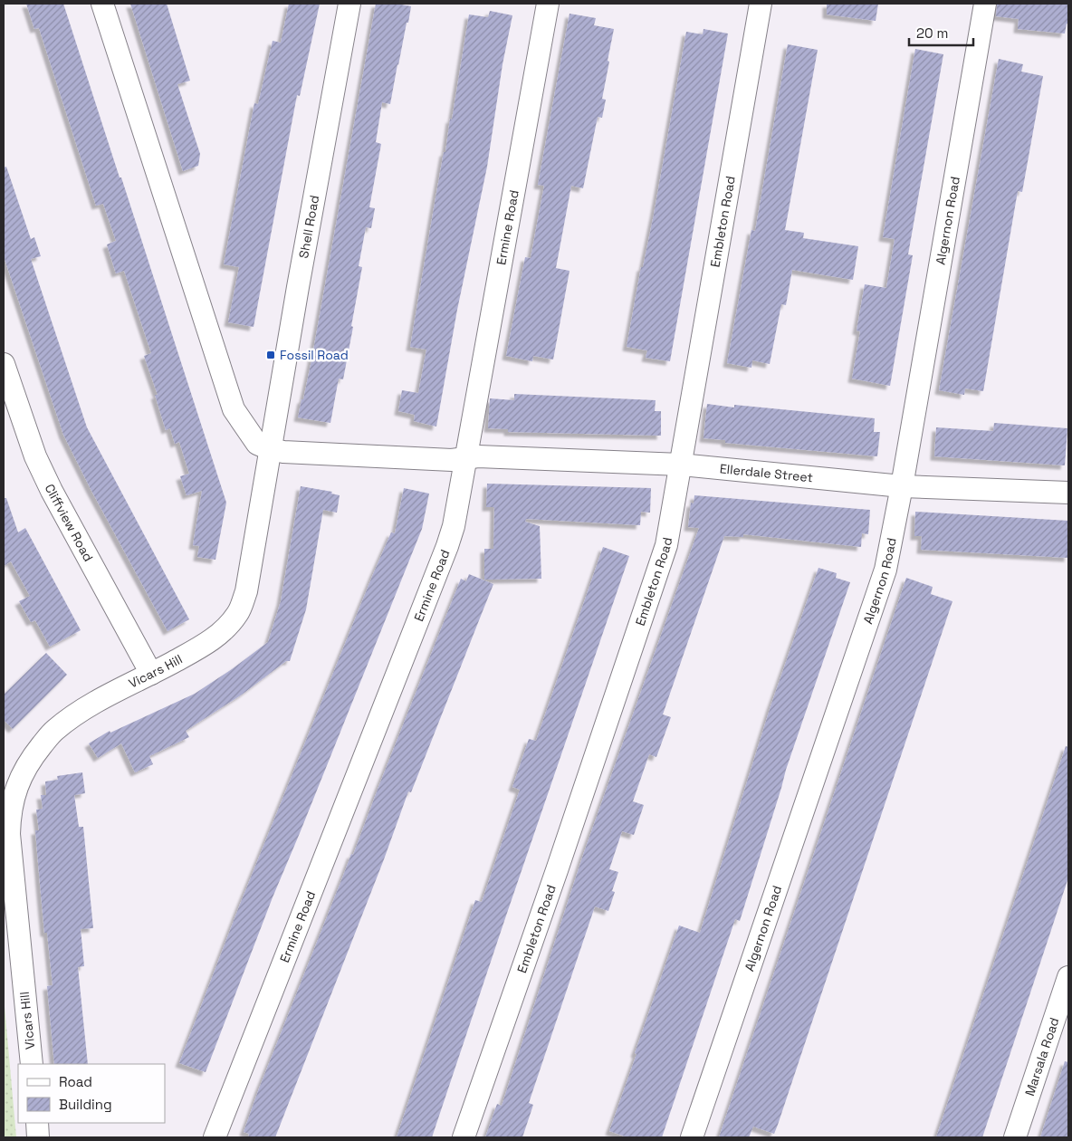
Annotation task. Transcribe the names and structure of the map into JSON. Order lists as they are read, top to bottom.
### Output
{
  "streets": {
    "street": [
      "Algernon Road",
      "Embleton Road",
      "Shell Road",
      "Ermine Road",
      "Ellerdale Street",
      "Cliffview Road",
      "Vicars Hill",
      "Marsala Road"
    ]
  },
  "crossings": [
    ["Algernon Road", "Ellerdale Street"],
    ["Embleton Road", "Ellerdale Street"],
    ["Shell Road", "Vicars Hill"],
    ["Ermine Road", "Ellerdale Street"],
    ["Cliffview Road", "Vicars Hill"]
  ],
  "places": {
    "transit": ["Fossil Road"]
  },
  "legend": ["Road", "Building"],
  "scale_bar": "20 m"
}
